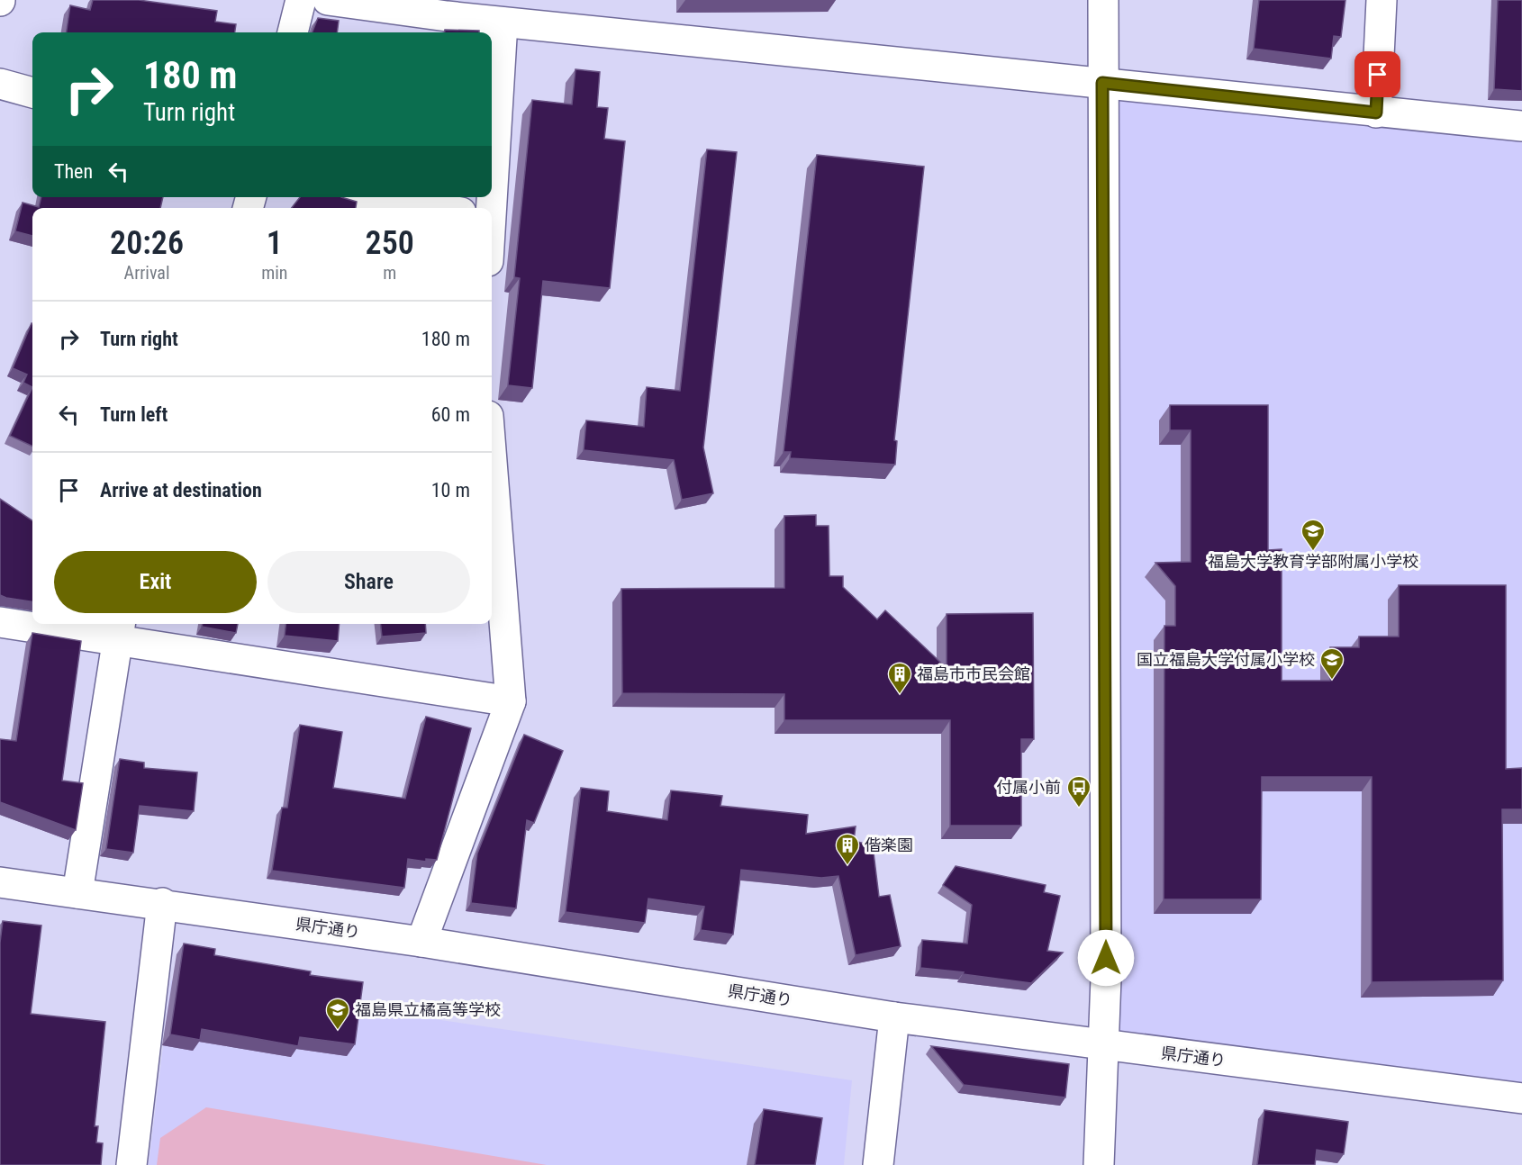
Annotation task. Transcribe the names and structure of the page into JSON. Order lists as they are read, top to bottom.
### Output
{
  "streets": {
    "street": ["県庁通り"]
  },
  "places": {
    "school or university": ["福島大学教育学部附属小学校", "国立福島大学付属小学校", "福島県立橘高等学校"],
    "building": ["福島市市民会館", "偕楽園"],
    "bus stop": ["付属小前"]
  },
  "page": {
    "turn": ["180 m", "Turn right"],
    "then": "Then",
    "eta": [
      "20:26",
      "Arrival",
      "1",
      "min",
      "250",
      "m"
    ],
    "list": [
      {
        "name": "Turn right",
        "value": "180 m"
      },
      {
        "name": "Turn left",
        "value": "60 m"
      },
      {
        "name": "Arrive at destination",
        "value": "10 m"
      }
    ],
    "buttons": ["Exit", "Share"]
  }
}
